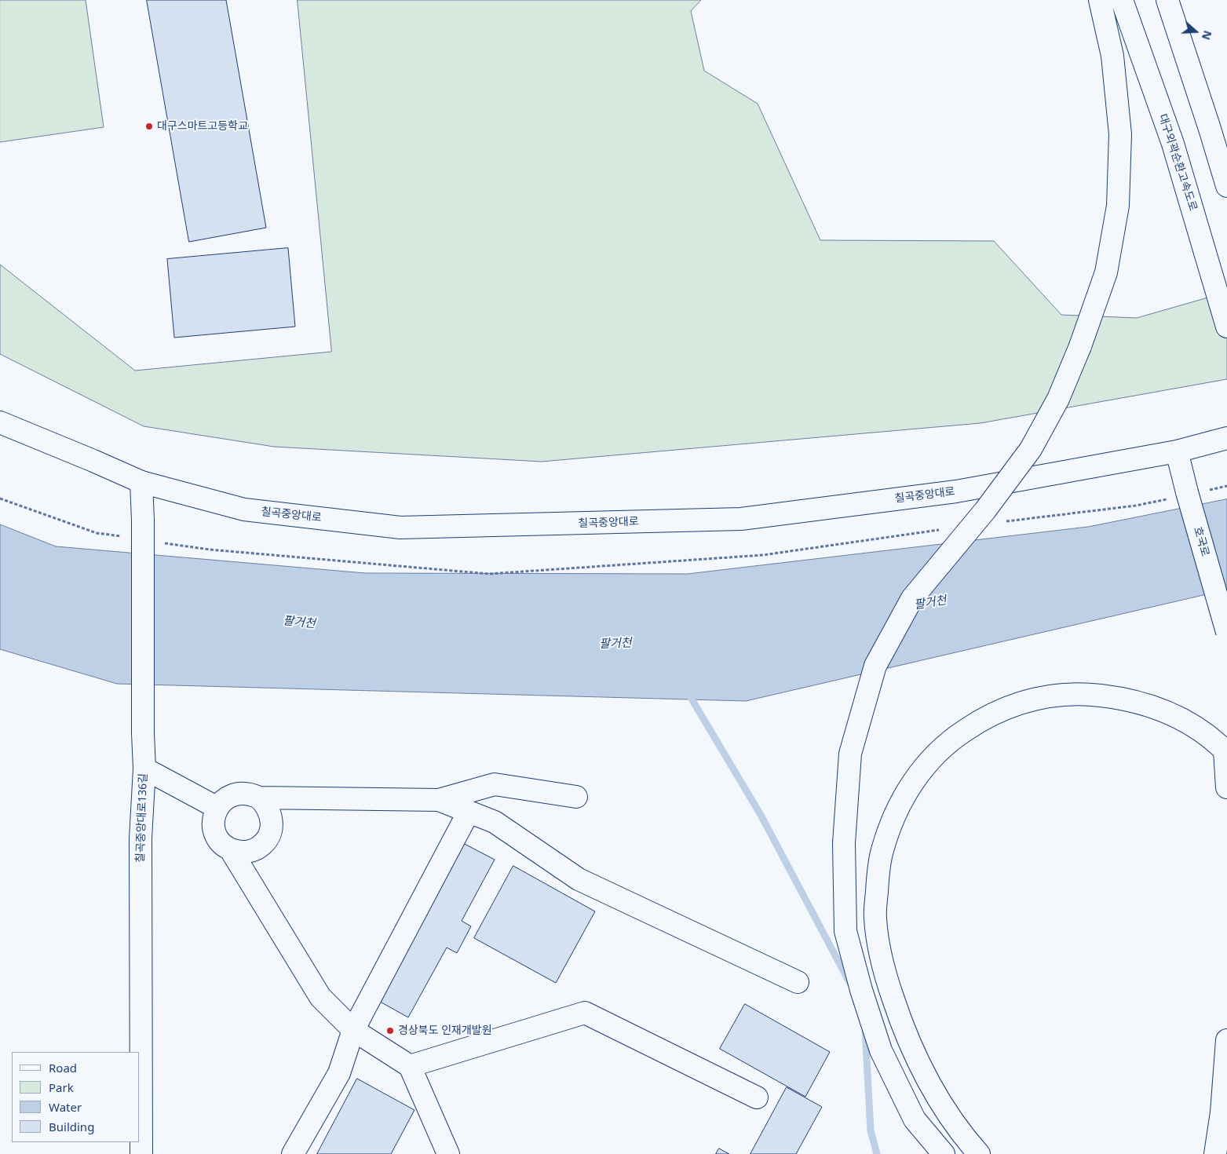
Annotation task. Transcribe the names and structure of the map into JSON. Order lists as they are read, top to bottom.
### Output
{
  "streets": {
    "main road": [
      "대구외곽순환고속도로",
      "칠곡중앙대로",
      "호국로",
      "칠곡중앙대로136길"
    ]
  },
  "crossings": [
    ["칠곡중앙대로", "호국로"],
    ["칠곡중앙대로", "칠곡중앙대로136길"]
  ],
  "water": ["팔거천"],
  "places": ["대구스마트고등학교", "경상북도 인재개발원"],
  "legend": [
    "Road",
    "Park",
    "Water",
    "Building"
  ],
  "north": "right"
}
